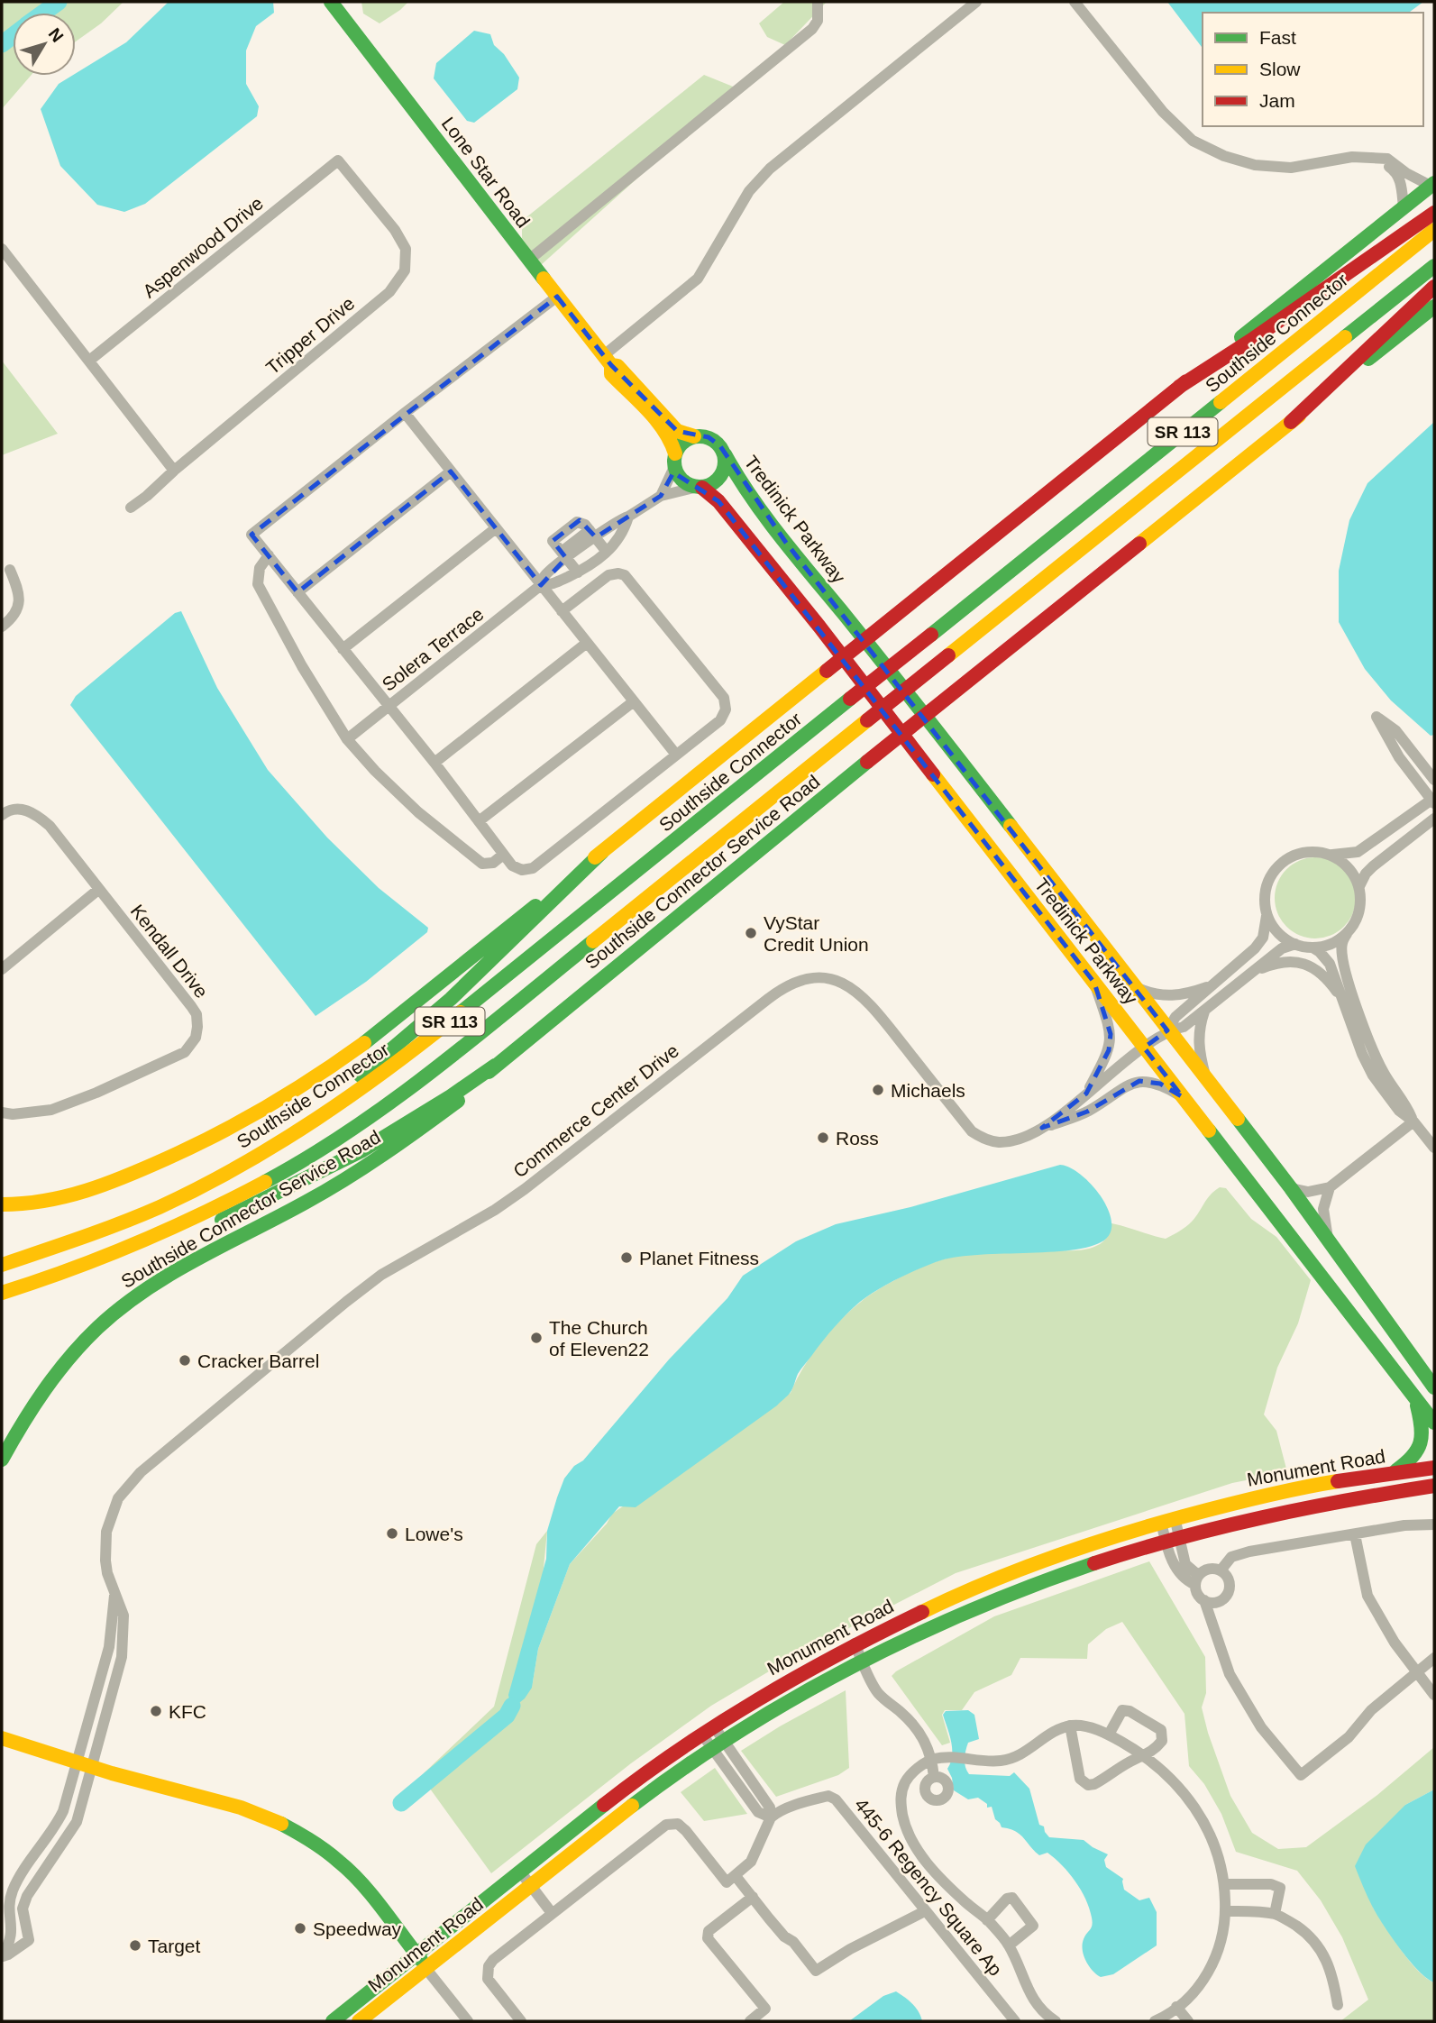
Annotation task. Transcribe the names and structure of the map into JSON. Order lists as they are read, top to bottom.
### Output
{
  "streets": {
    "main road": [
      "Lone Star Road",
      "Southside Connector",
      "SR 113",
      "Tredinick Parkway",
      "Southside Connector Service Road",
      "Monument Road"
    ],
    "street": [
      "Aspenwood Drive",
      "Tripper Drive",
      "Solera Terrace",
      "Kendall Drive",
      "Commerce Center Drive",
      "445-6 Regency Square Ap"
    ]
  },
  "crossings": [
    ["Lone Star Road", "Tredinick Parkway"],
    ["Lone Star Road", "Solera Terrace"],
    ["Aspenwood Drive", "Tripper Drive"],
    ["Southside Connector", "Tredinick Parkway"],
    ["Tredinick Parkway", "Solera Terrace"],
    ["Tredinick Parkway", "Southside Connector Service Road"],
    ["Tredinick Parkway", "Commerce Center Drive"]
  ],
  "places": [
    "VyStar Credit Union",
    "Michaels",
    "Ross",
    "Planet Fitness",
    "The Church of Eleven22",
    "Cracker Barrel",
    "Lowe's",
    "KFC",
    "Speedway",
    "Target"
  ],
  "legend": ["Fast", "Slow", "Jam"],
  "north": "top right"
}
